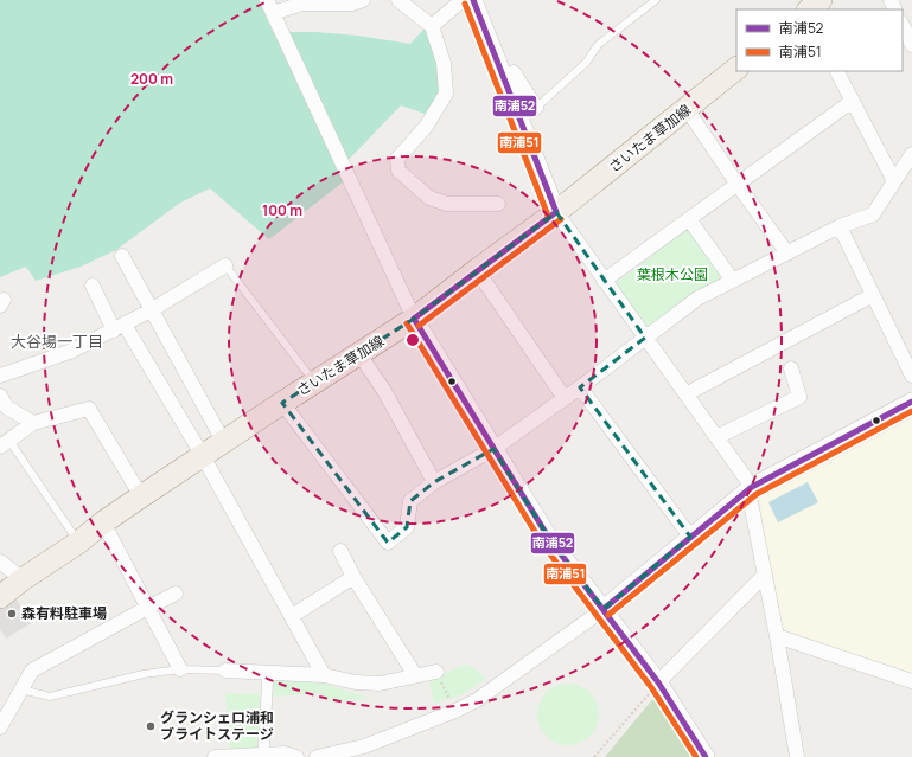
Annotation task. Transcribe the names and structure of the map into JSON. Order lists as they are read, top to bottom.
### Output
{
  "streets": {
    "main road": ["さいたま草加線"]
  },
  "districts": ["大谷場一丁目"],
  "parks": ["葉根木公園"],
  "places": ["森有料駐車場", "グランシェロ浦和 ブライトステージ"],
  "lines": ["transit line 南浦52", "transit line 南浦51"],
  "legend": ["南浦52", "南浦51"],
  "rings": ["200 m", "100 m"]
}
